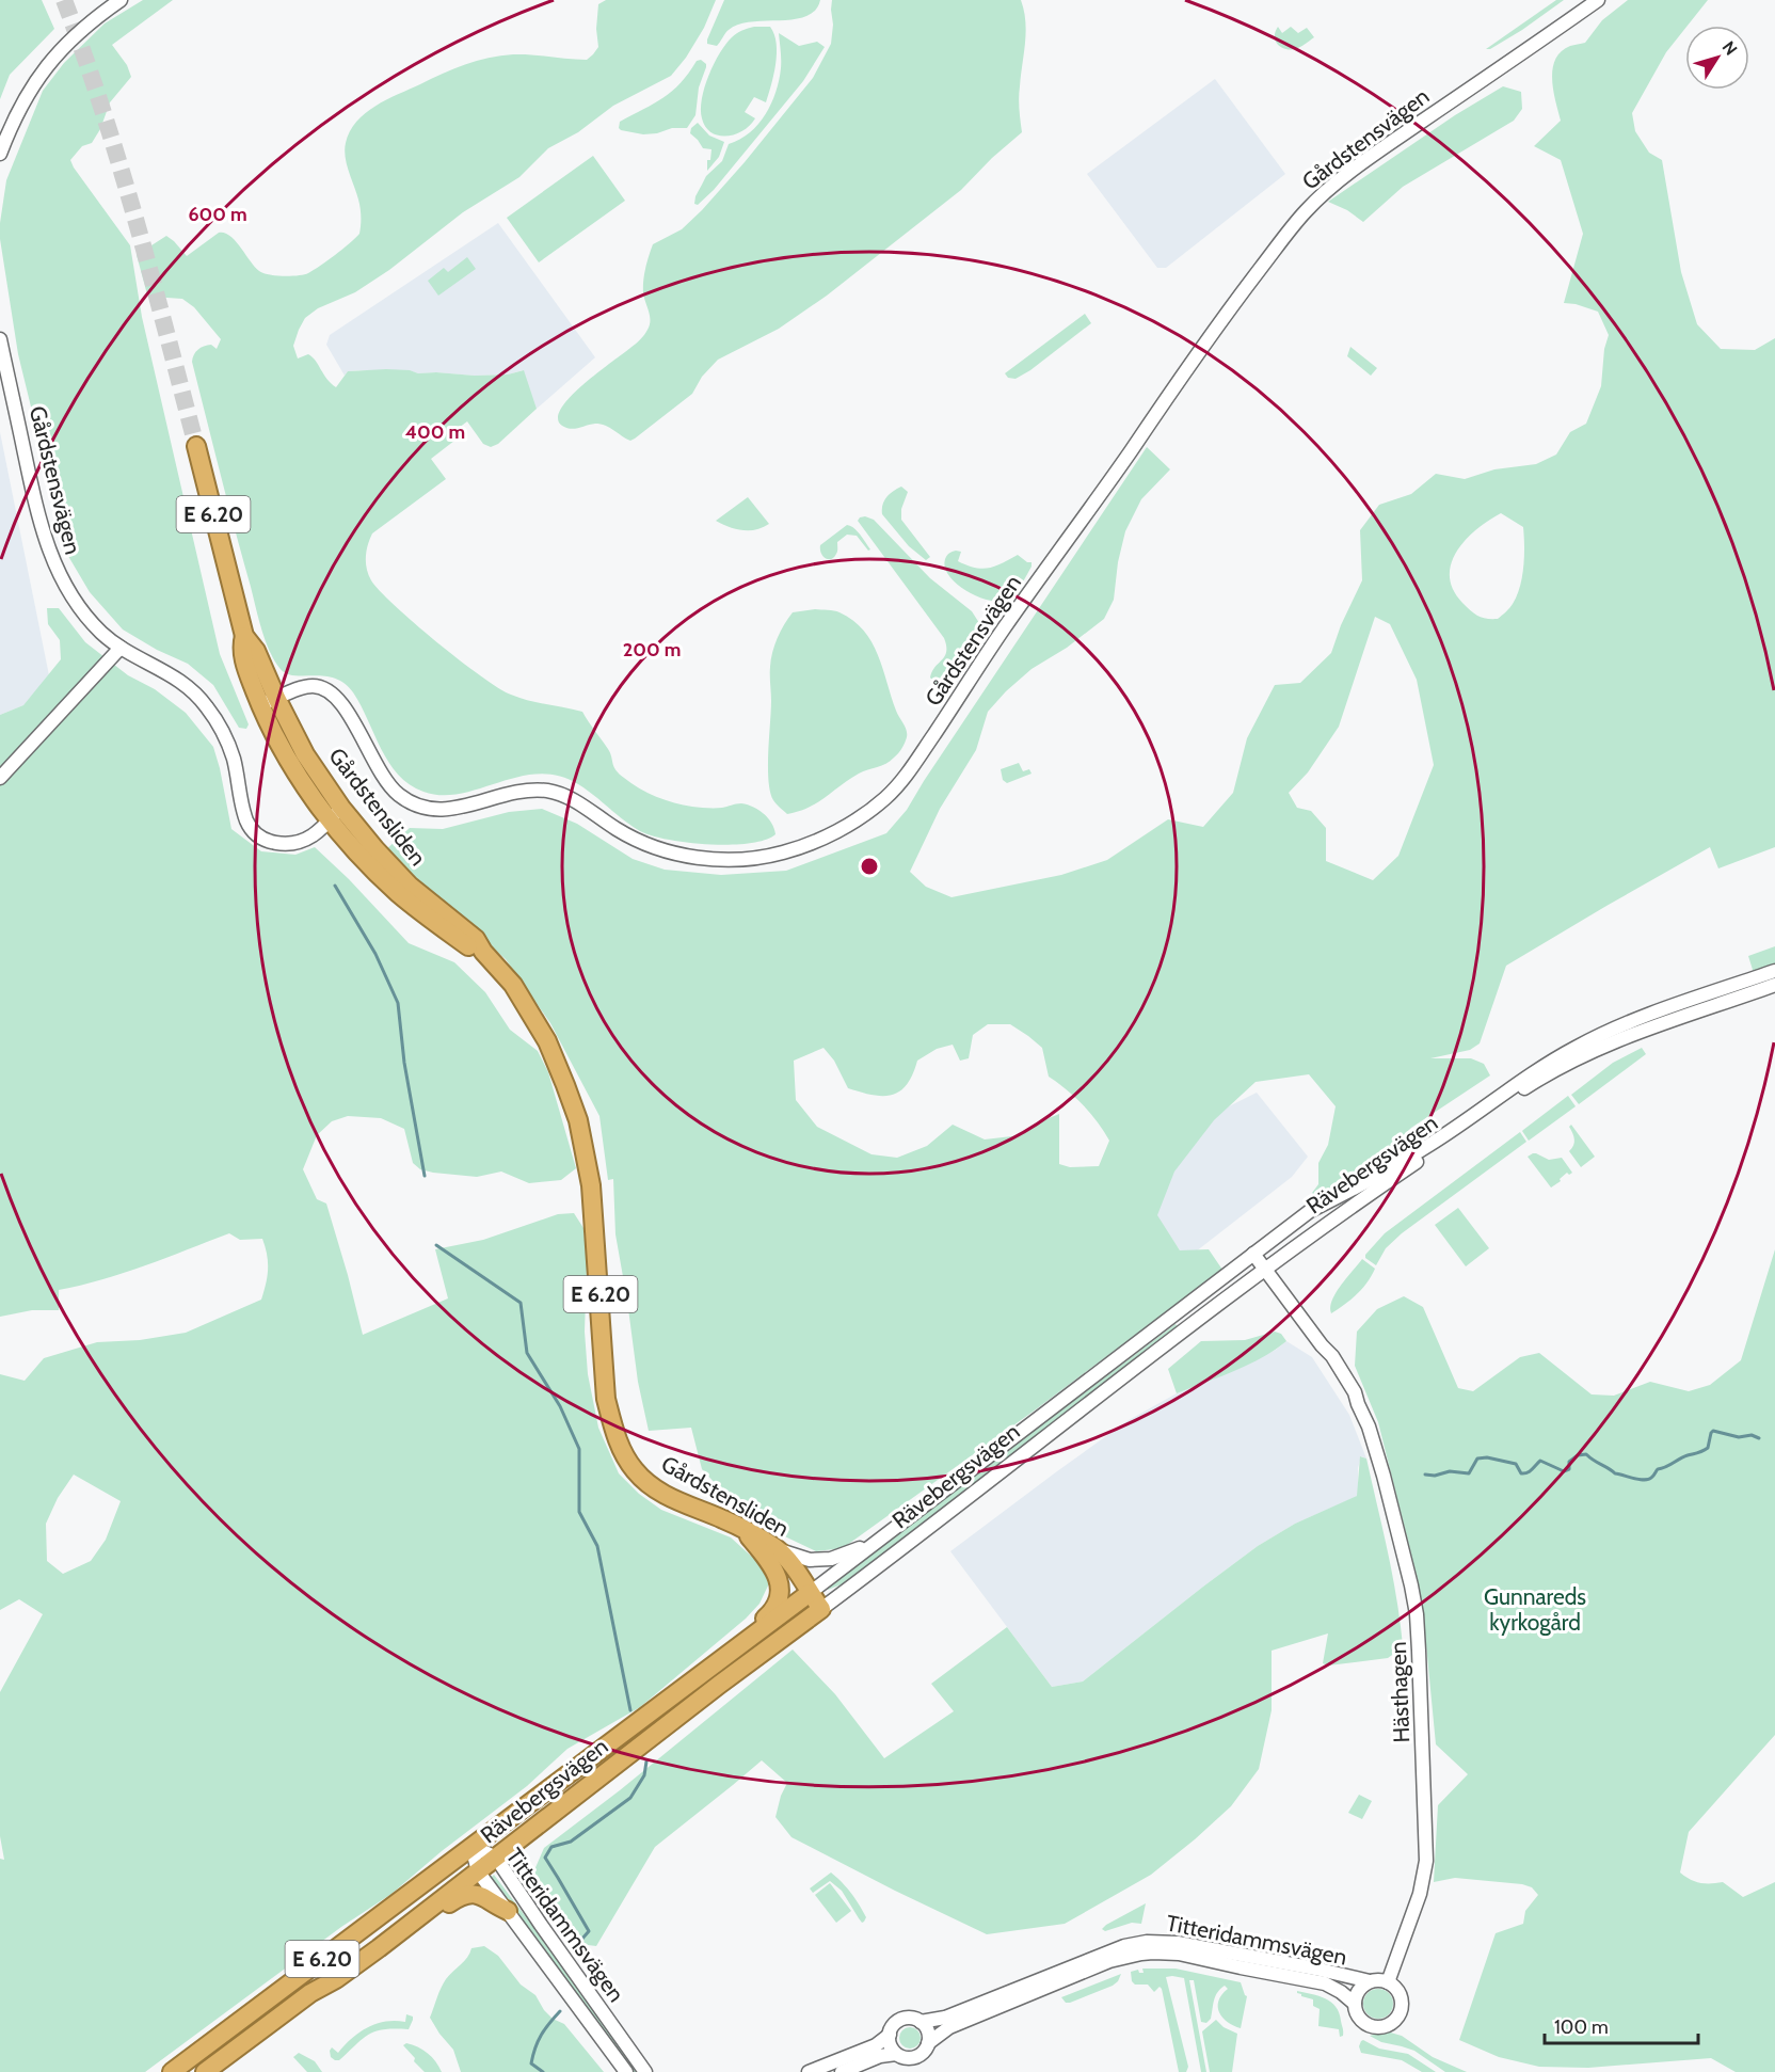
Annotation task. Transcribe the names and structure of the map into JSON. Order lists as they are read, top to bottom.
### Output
{
  "streets": {
    "highway": ["E 6.20", "Gårdstensliden", "Rävebergsvägen"],
    "street": ["Gårdstensvägen", "Hästhagen", "Titteridammsvägen"]
  },
  "crossings": [
    ["Gårdstensvägen", "Gårdstensliden"],
    ["E 6.20", "Gårdstensliden"],
    ["E 6.20", "Rävebergsvägen"],
    ["Gårdstensliden", "Rävebergsvägen"],
    ["Rävebergsvägen", "Hästhagen"],
    ["Rävebergsvägen", "Titteridammsvägen"],
    ["Hästhagen", "Titteridammsvägen"]
  ],
  "parks": ["Gunnareds kyrkogård"],
  "scale_bar": "100 m",
  "north": "top right",
  "rings": ["600 m", "400 m", "200 m"]
}
